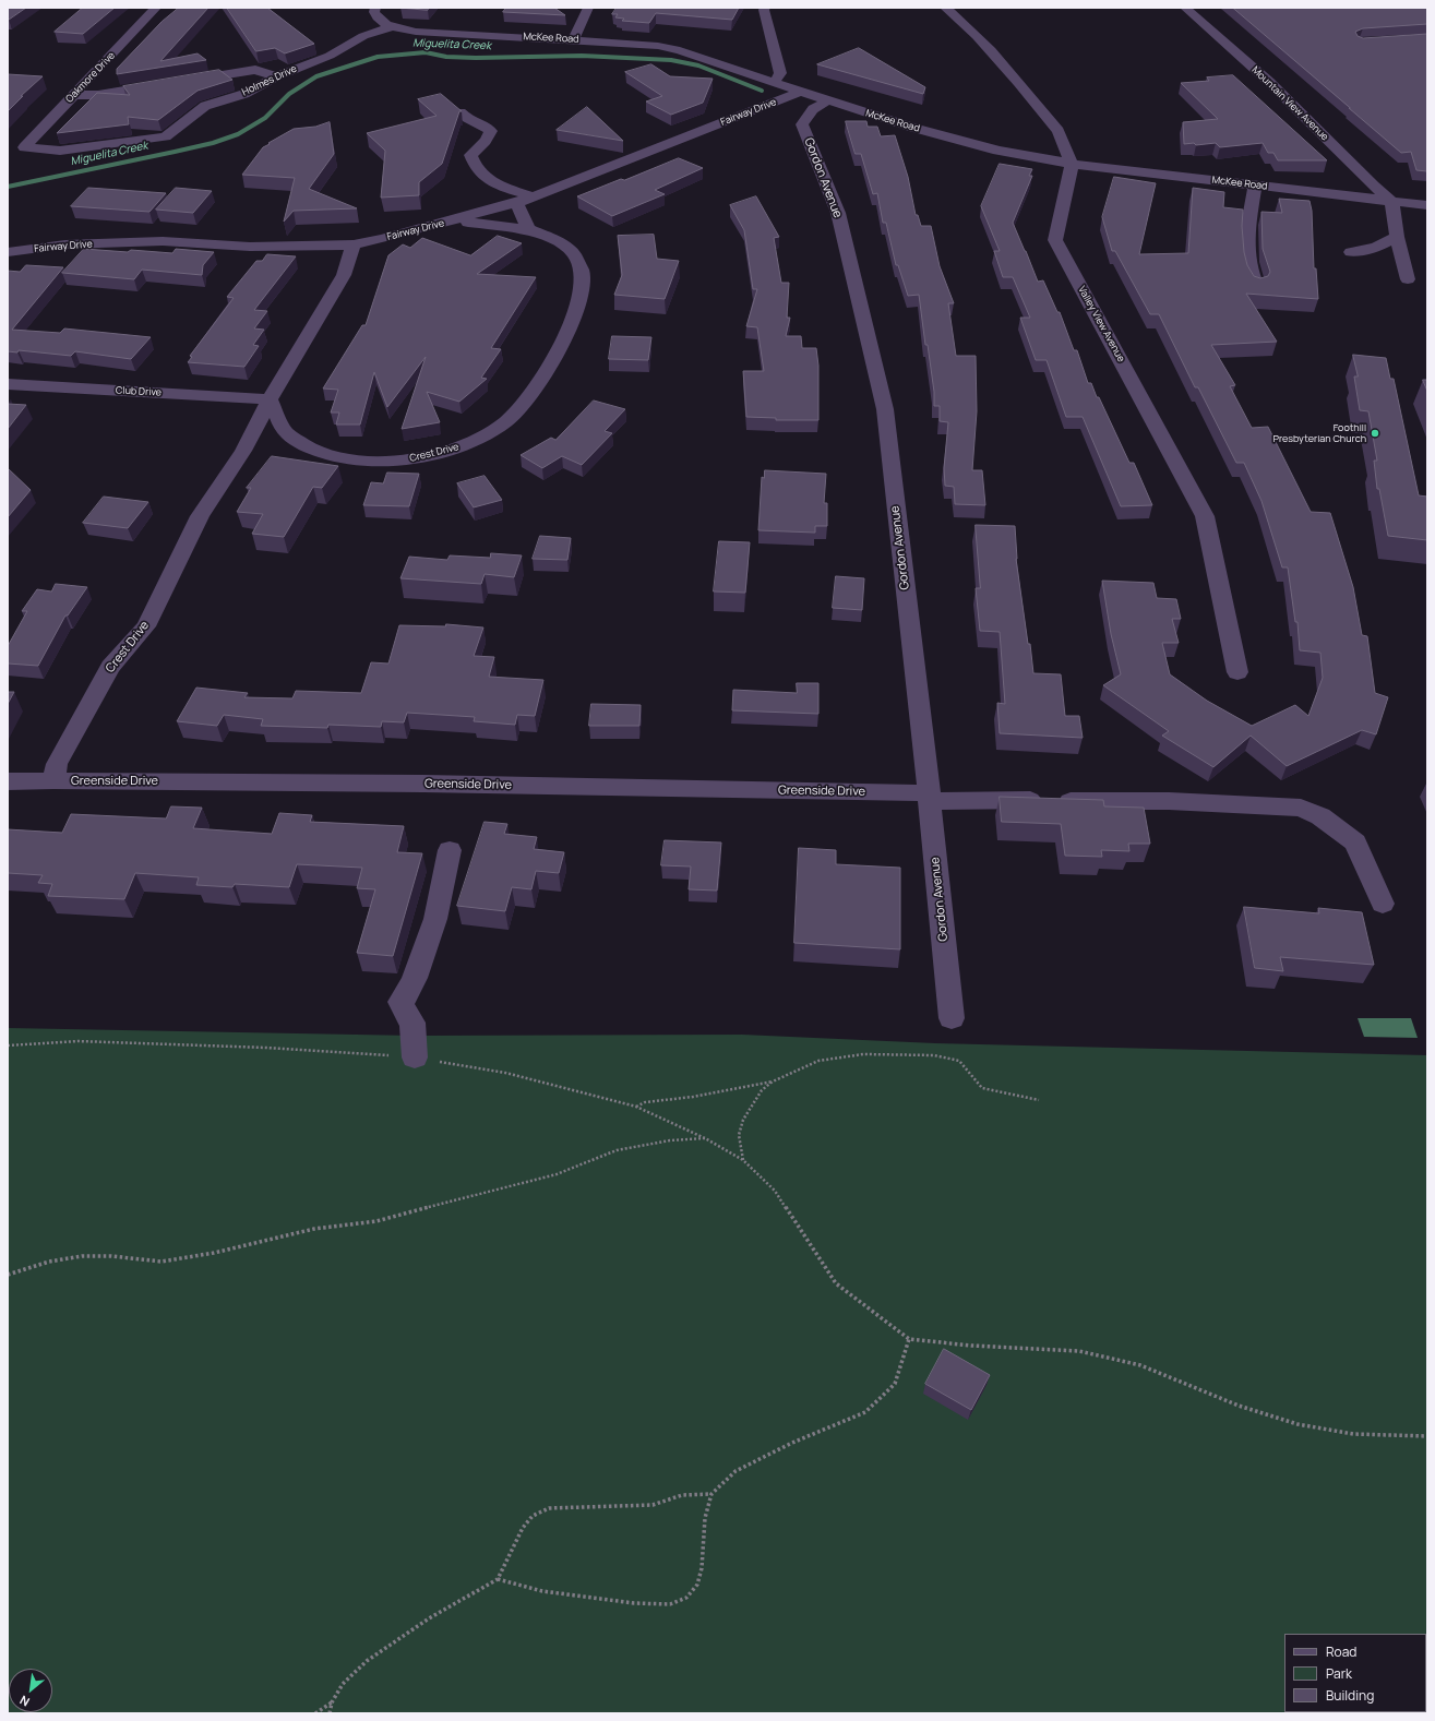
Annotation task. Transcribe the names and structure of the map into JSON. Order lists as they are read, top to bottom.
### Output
{
  "streets": {
    "street": [
      "McKee Road",
      "Oakmore Drive",
      "Holmes Drive",
      "Mountain View Avenue",
      "Fairway Drive",
      "Gordon Avenue",
      "Valley View Avenue",
      "Club Drive",
      "Crest Drive",
      "Greenside Drive"
    ]
  },
  "crossings": [
    ["McKee Road", "Holmes Drive"],
    ["McKee Road", "Mountain View Avenue"],
    ["McKee Road", "Fairway Drive"],
    ["McKee Road", "Gordon Avenue"],
    ["McKee Road", "Valley View Avenue"],
    ["Oakmore Drive", "Holmes Drive"],
    ["Fairway Drive", "Crest Drive"],
    ["Gordon Avenue", "Greenside Drive"],
    ["Club Drive", "Crest Drive"],
    ["Crest Drive", "Greenside Drive"]
  ],
  "water": ["Miguelita Creek"],
  "places": ["Foothill Presbyterian Church"],
  "legend": ["Road", "Park", "Building"],
  "north": "bottom left"
}
